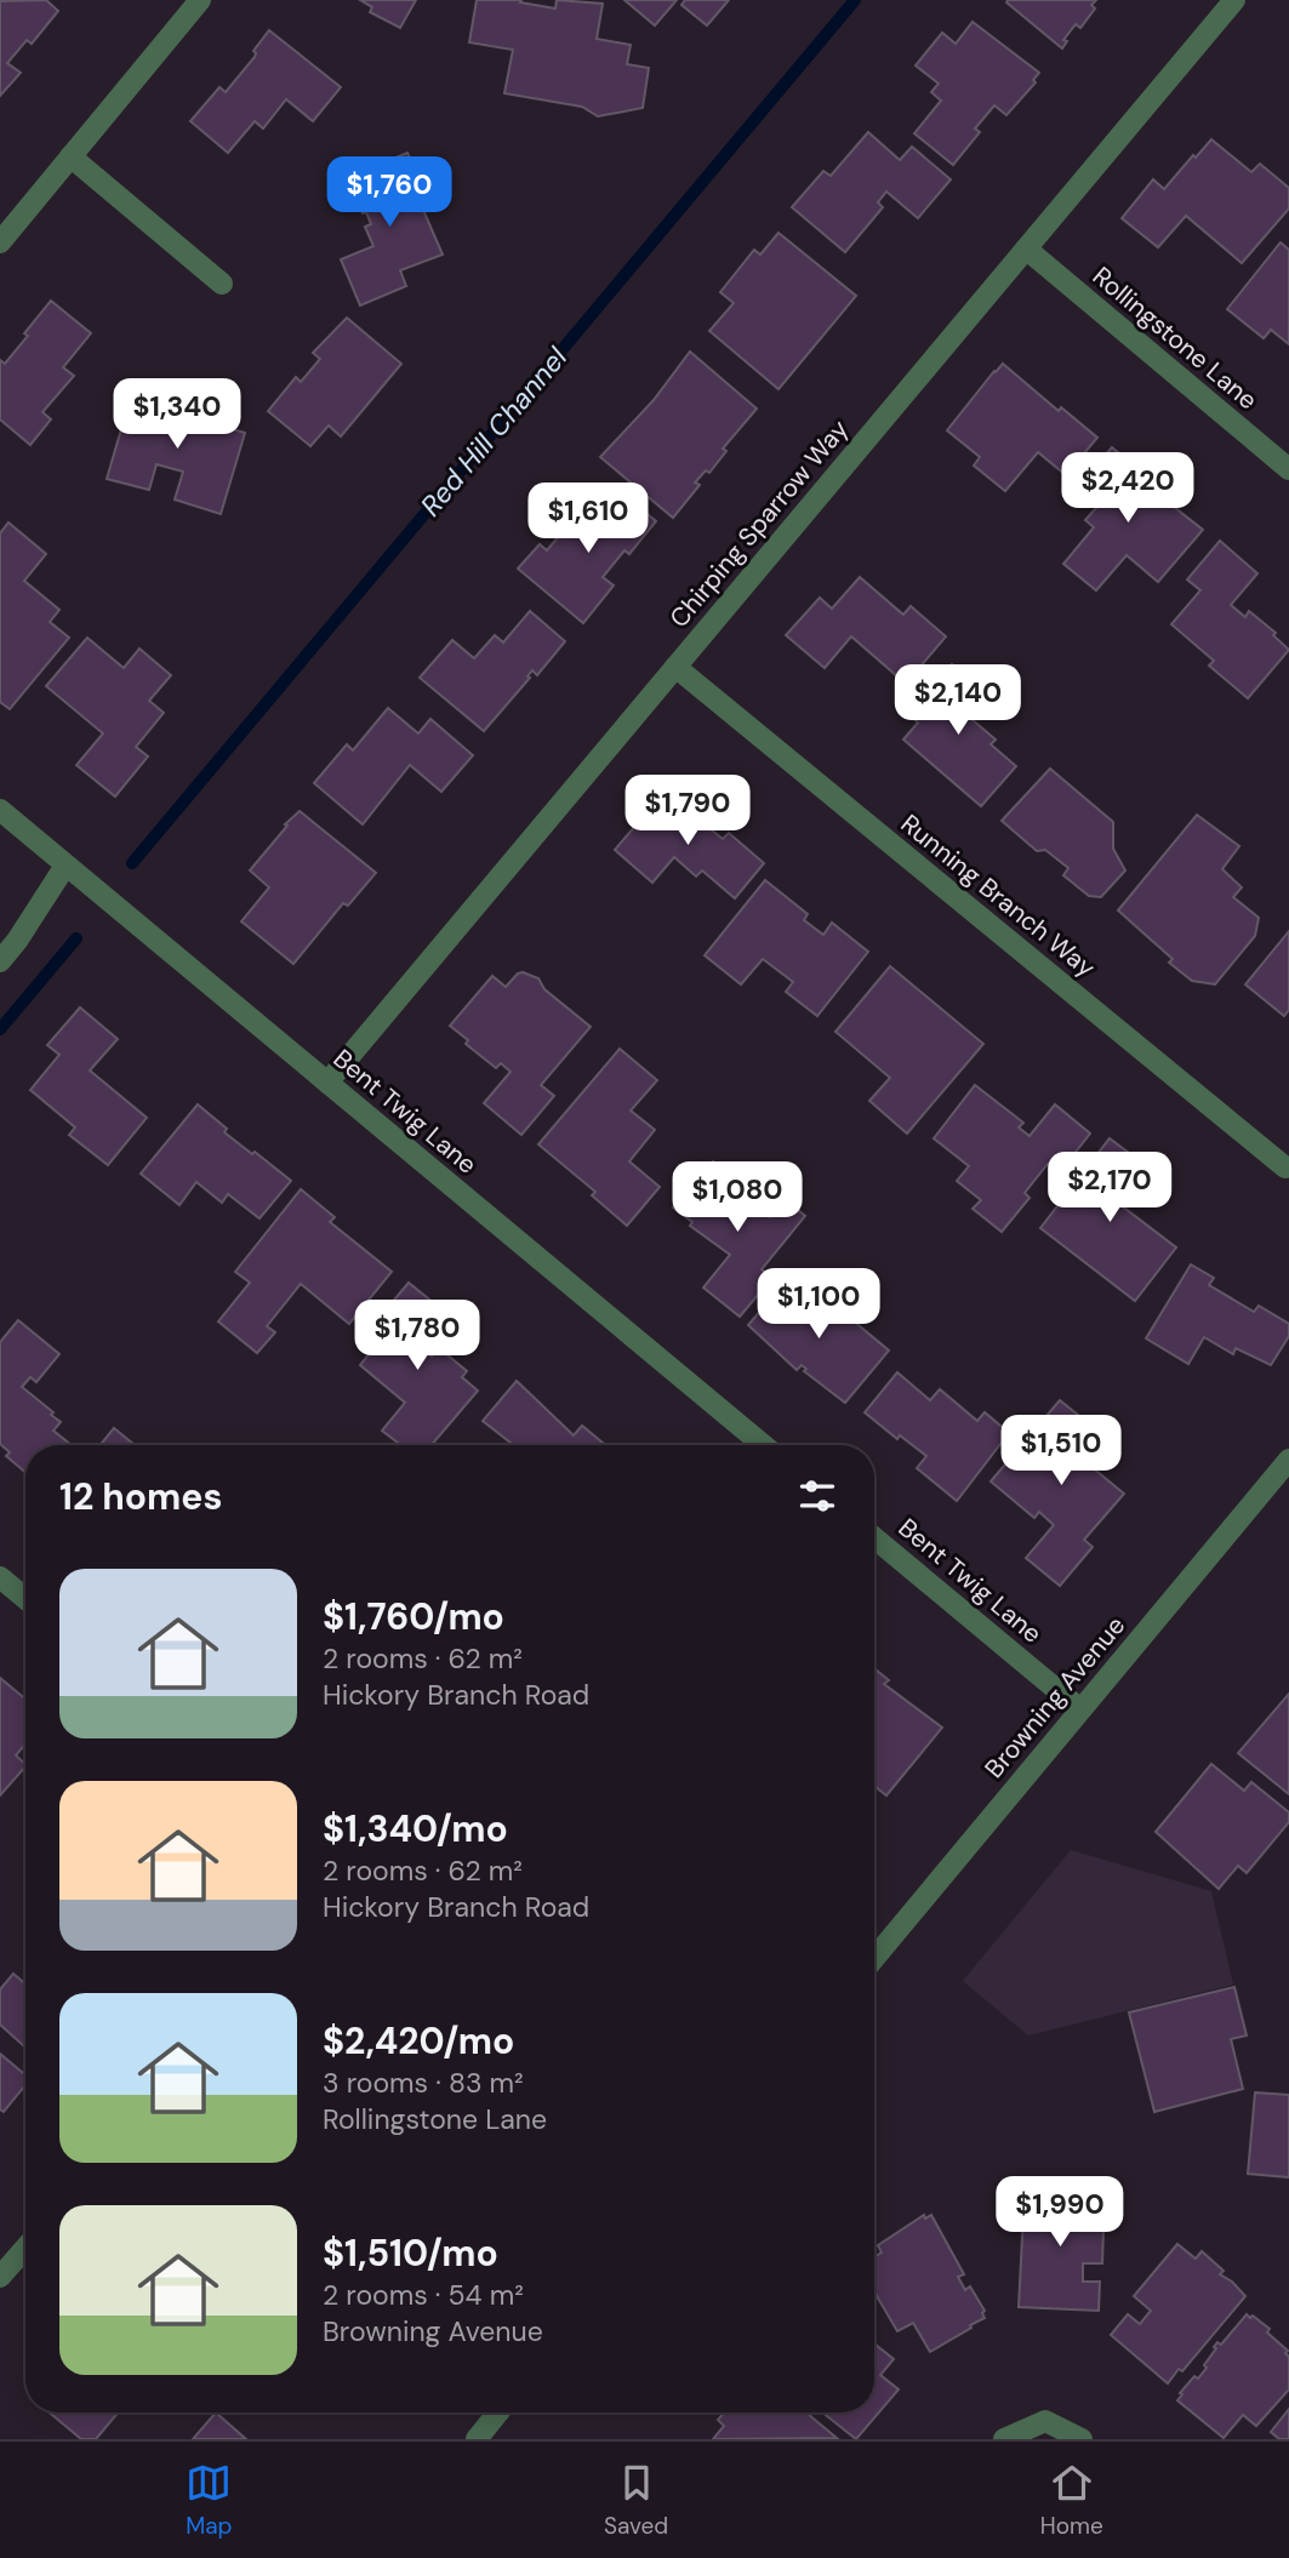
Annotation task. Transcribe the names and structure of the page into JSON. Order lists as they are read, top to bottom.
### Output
{
  "streets": {
    "street": [
      "Rollingstone Lane",
      "Chirping Sparrow Way",
      "Running Branch Way",
      "Bent Twig Lane",
      "Browning Avenue"
    ]
  },
  "crossings": [
    ["Rollingstone Lane", "Chirping Sparrow Way"],
    ["Chirping Sparrow Way", "Running Branch Way"],
    ["Chirping Sparrow Way", "Bent Twig Lane"],
    ["Bent Twig Lane", "Browning Avenue"]
  ],
  "water": ["Red Hill Channel"],
  "page": {
    "price": [
      "$1,760",
      "$1,340",
      "$2,420",
      "$1,610",
      "$2,140",
      "$1,790",
      "$2,170",
      "$1,080",
      "$1,100",
      "$1,780",
      "$1,510",
      "$1,990"
    ],
    "heading": "12 homes",
    "list": [
      {
        "name": "$1,760/mo",
        "note": "2 rooms · 62 m² · Hickory Branch Road"
      },
      {
        "name": "$1,340/mo",
        "note": "2 rooms · 62 m² · Hickory Branch Road"
      },
      {
        "name": "$2,420/mo",
        "note": "3 rooms · 83 m² · Rollingstone Lane"
      },
      {
        "name": "$1,510/mo",
        "note": "2 rooms · 54 m² · Browning Avenue"
      }
    ],
    "tabs": ["Map", "Saved", "Home"]
  }
}
